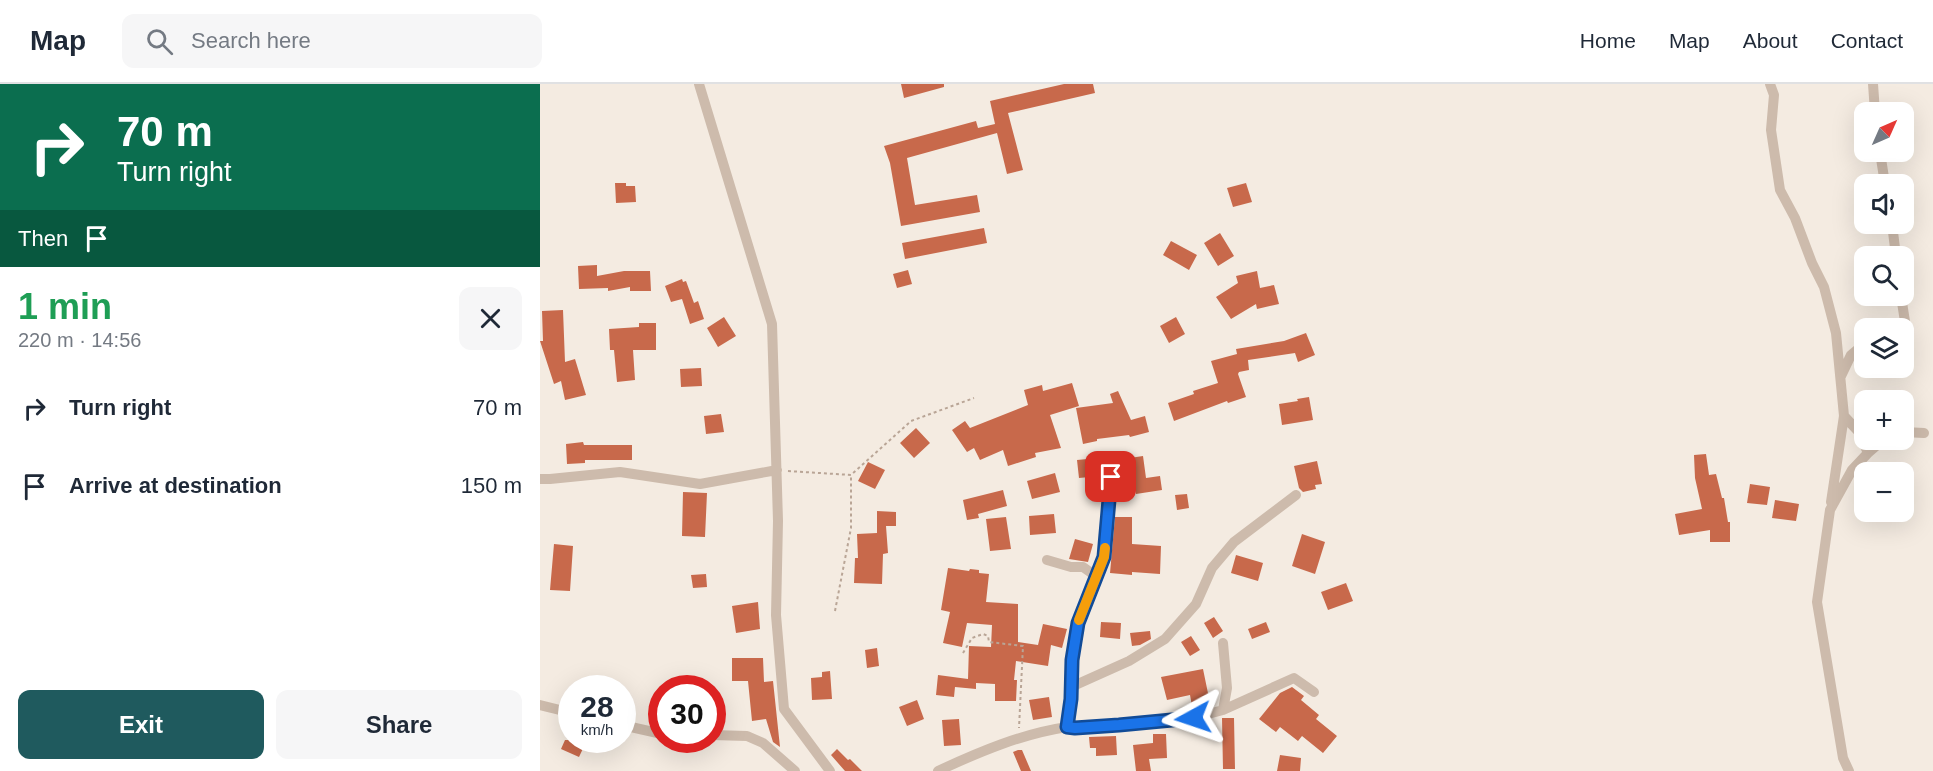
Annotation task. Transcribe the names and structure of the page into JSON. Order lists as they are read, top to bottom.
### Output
{
  "north": "top right",
  "page": {
    "header": "Map",
    "search": "Search here",
    "nav": [
      "Home",
      "Map",
      "About",
      "Contact"
    ],
    "turn": ["70 m", "Turn right"],
    "map_buttons": ["+", "−"],
    "then": "Then",
    "heading": ["1 min", "220 m · 14:56"],
    "list": [
      {
        "name": "Turn right",
        "value": "70 m"
      },
      {
        "name": "Arrive at destination",
        "value": "150 m"
      }
    ],
    "speed": "28 km/h",
    "limit": "30",
    "buttons": ["Exit", "Share"]
  }
}
